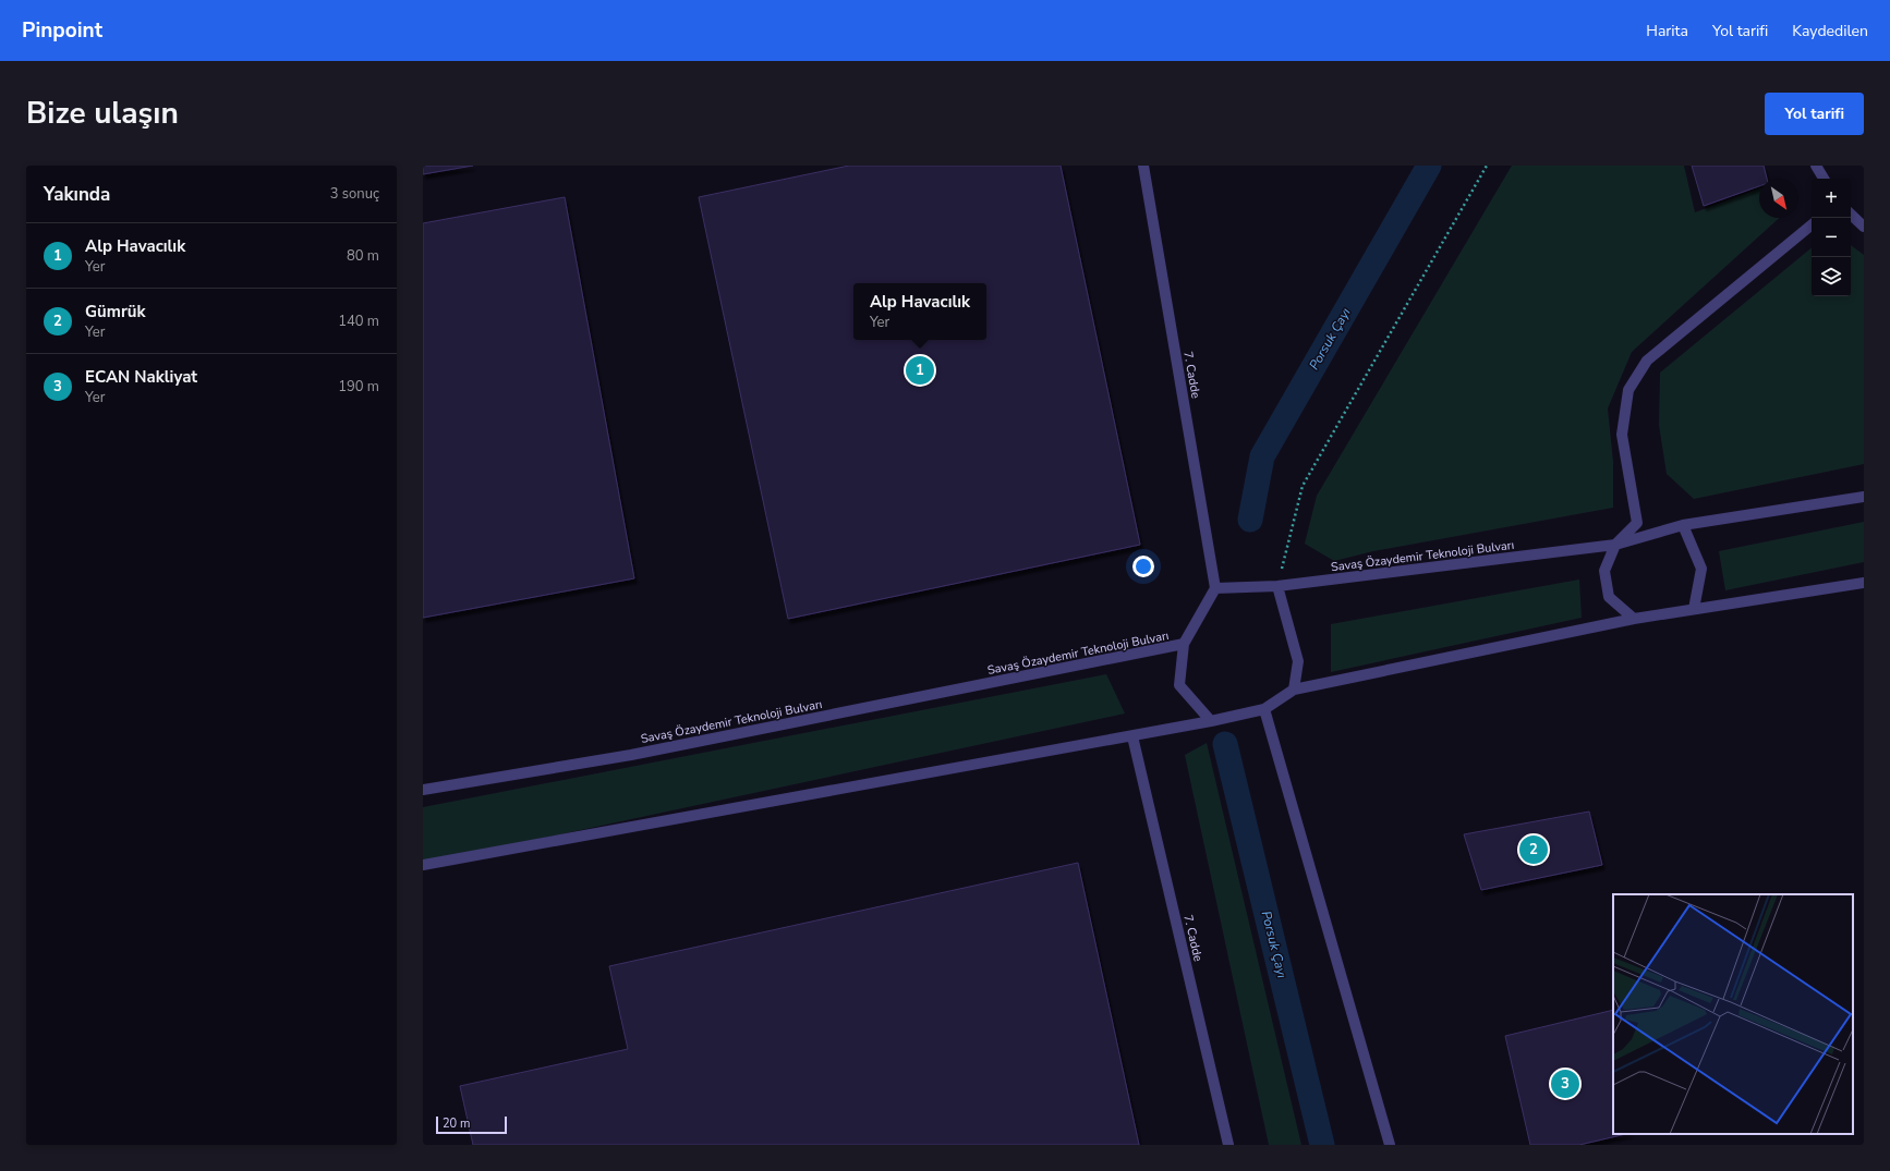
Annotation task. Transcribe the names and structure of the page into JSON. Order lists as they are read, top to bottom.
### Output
{
  "streets": {
    "street": ["7. Cadde", "Savaş Özaydemir Teknoloji Bulvarı"]
  },
  "crossings": [
    ["7. Cadde", "Savaş Özaydemir Teknoloji Bulvarı"]
  ],
  "water": ["Porsuk Çayı"],
  "scale_bar": "20 m",
  "north": "bottom right",
  "page": {
    "header": "Pinpoint",
    "nav": ["Harita", "Yol tarifi", "Kaydedilen"],
    "title": "Bize ulaşın",
    "buttons": "Yol tarifi",
    "heading": ["Yakında", "3 sonuç"],
    "map_buttons": ["+", "−"],
    "list": [
      {
        "mark": "1",
        "name": "Alp Havacılık",
        "note": "Yer",
        "value": "80 m"
      },
      {
        "mark": "2",
        "name": "Gümrük",
        "note": "Yer",
        "value": "140 m"
      },
      {
        "mark": "3",
        "name": "ECAN Nakliyat",
        "note": "Yer",
        "value": "190 m"
      }
    ],
    "popup": ["Alp Havacılık", "Yer"],
    "pins": ["1", "2", "3"],
    "scale": "20 m"
  }
}
